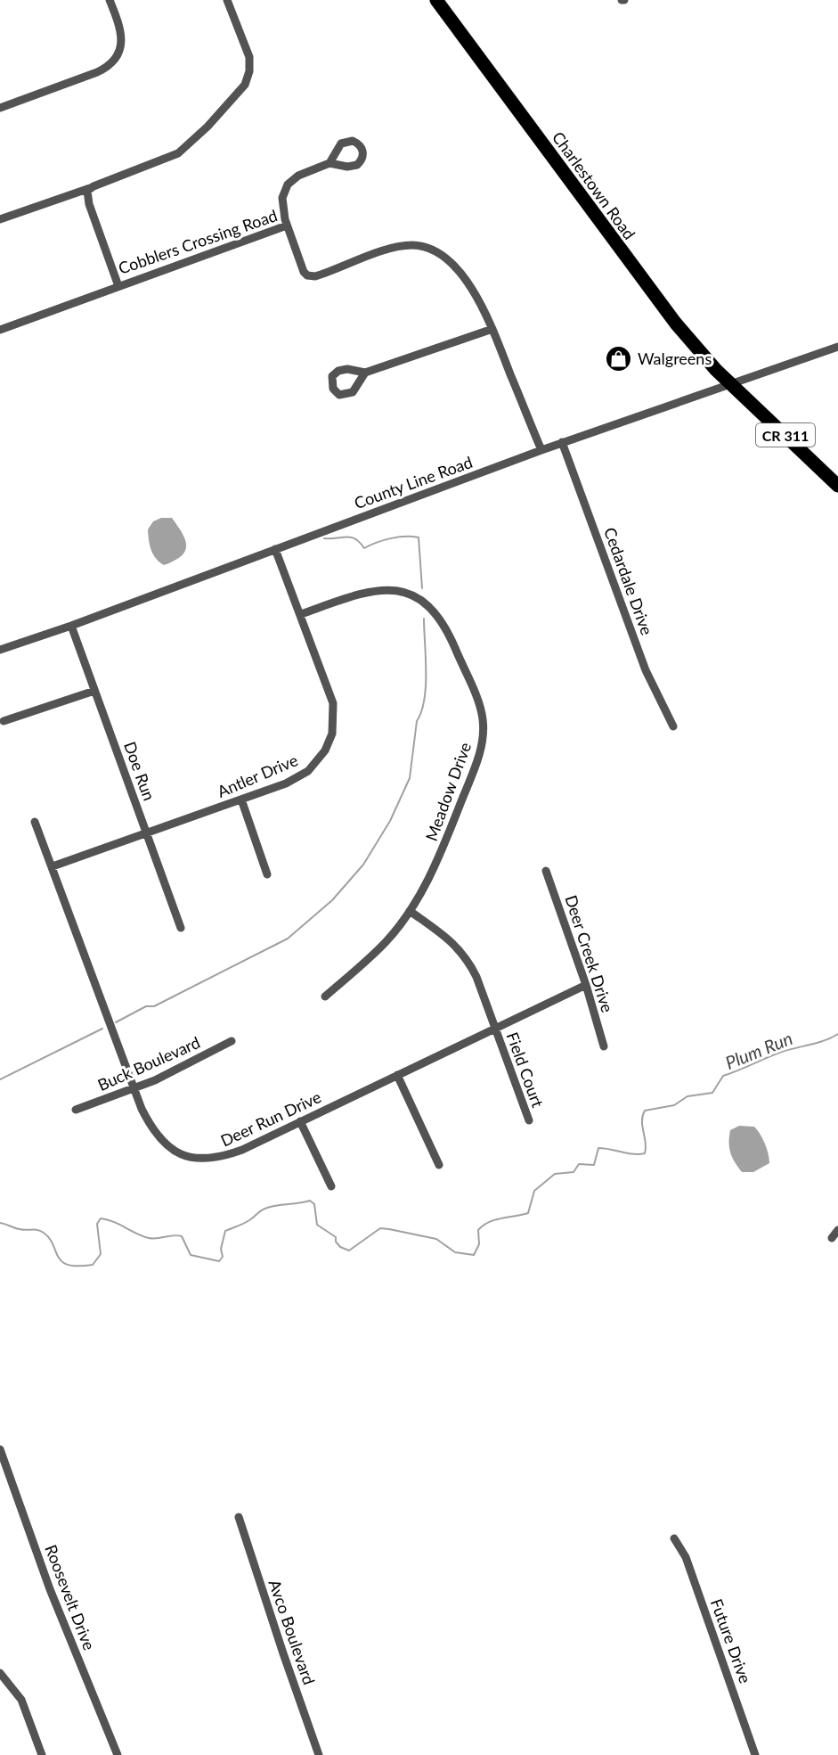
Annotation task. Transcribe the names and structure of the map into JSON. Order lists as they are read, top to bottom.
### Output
{
  "streets": {
    "main road": ["Charlestown Road", "CR 311"],
    "street": [
      "Cobblers Crossing Road",
      "County Line Road",
      "Cedardale Drive",
      "Doe Run",
      "Antler Drive",
      "Meadow Drive",
      "Deer Creek Drive",
      "Buck Boulevard",
      "Field Court",
      "Deer Run Drive",
      "Roosevelt Drive",
      "Avco Boulevard",
      "Future Drive"
    ]
  },
  "crossings": [
    ["Charlestown Road", "CR 311"],
    ["Charlestown Road", "County Line Road"],
    ["Cobblers Crossing Road", "County Line Road"],
    ["CR 311", "County Line Road"],
    ["County Line Road", "Cedardale Drive"],
    ["County Line Road", "Doe Run"],
    ["County Line Road", "Antler Drive"],
    ["Doe Run", "Antler Drive"],
    ["Antler Drive", "Meadow Drive"],
    ["Antler Drive", "Deer Run Drive"],
    ["Meadow Drive", "Field Court"],
    ["Deer Creek Drive", "Deer Run Drive"],
    ["Buck Boulevard", "Deer Run Drive"],
    ["Field Court", "Deer Run Drive"]
  ],
  "water": ["Plum Run"],
  "places": {
    "shop": ["Walgreens"]
  }
}
